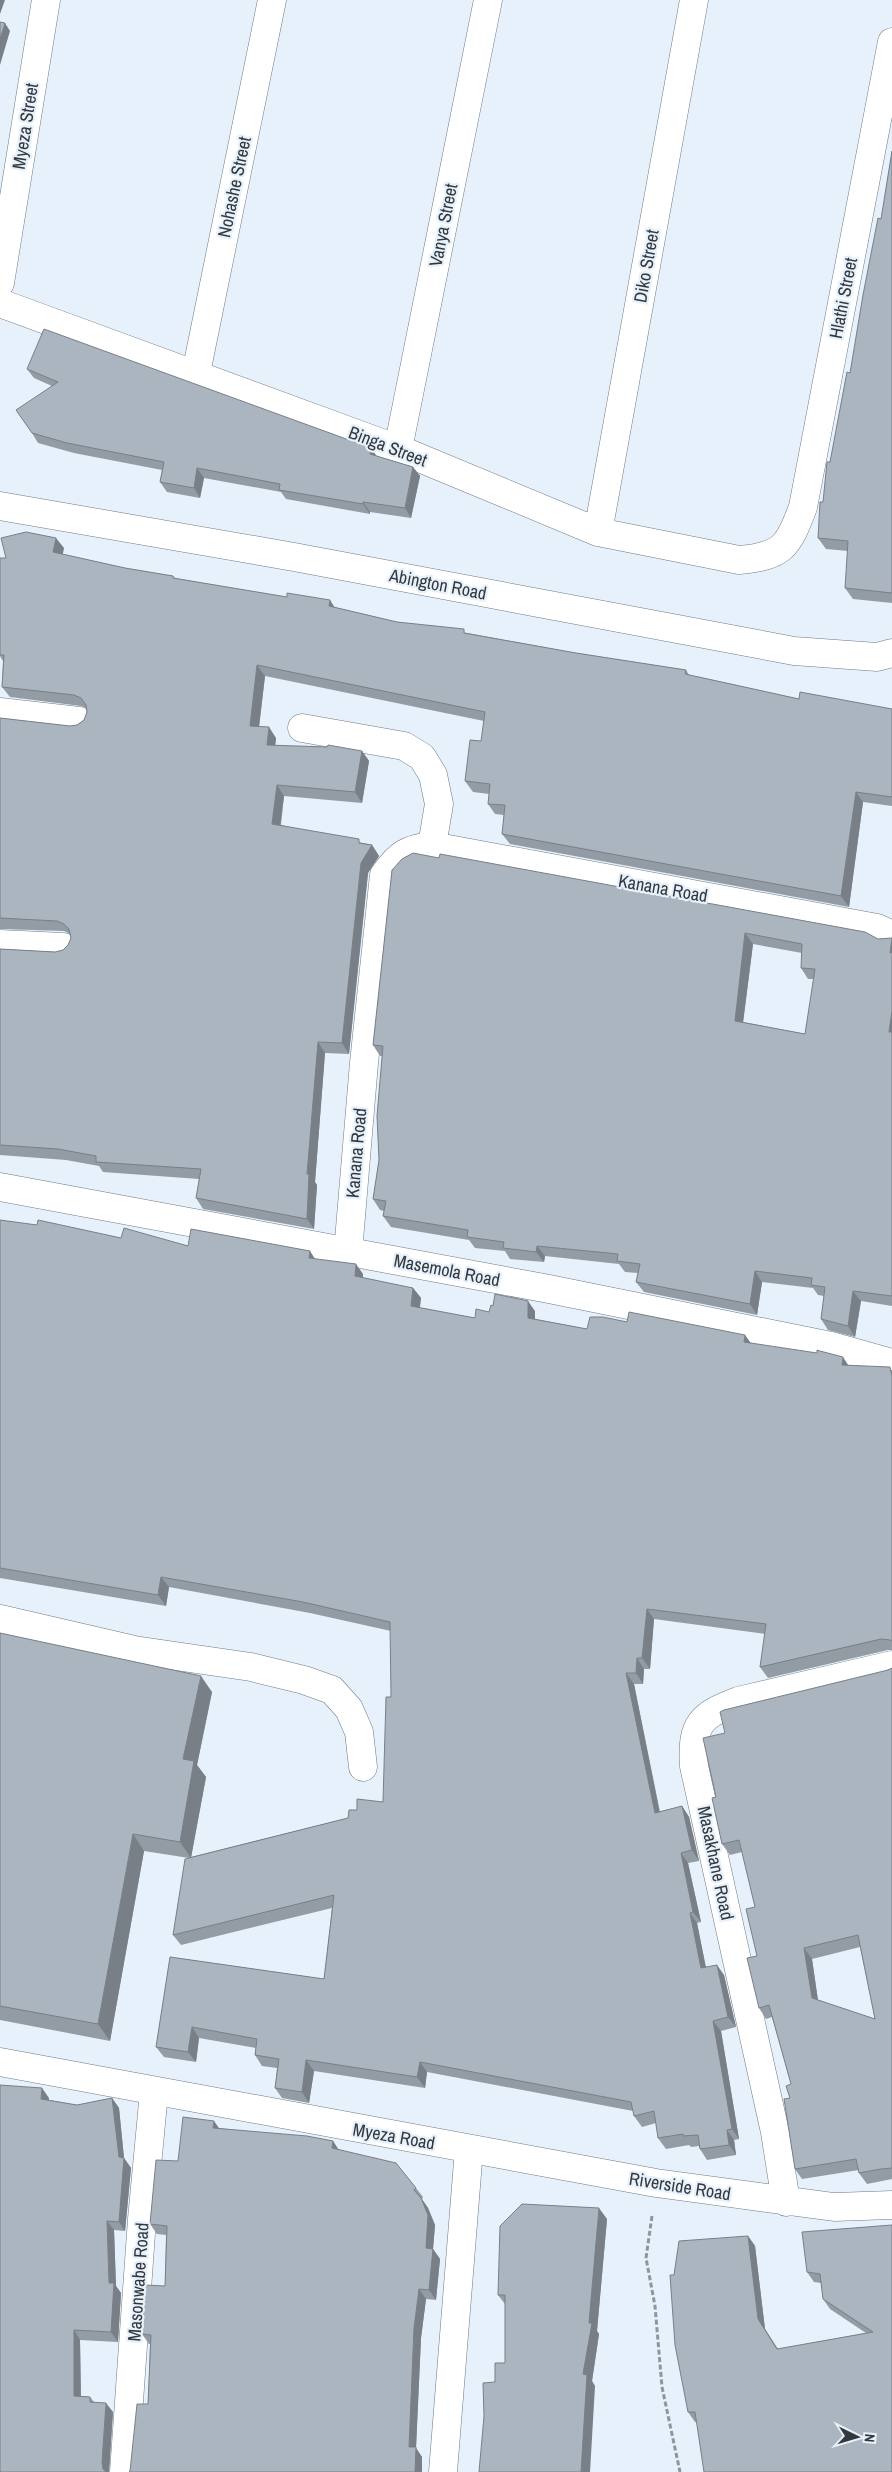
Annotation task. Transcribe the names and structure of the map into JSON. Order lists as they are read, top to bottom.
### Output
{
  "streets": {
    "street": [
      "Myeza Street",
      "Nohashe Street",
      "Vanya Street",
      "Diko Street",
      "Hlathi Street",
      "Binga Street",
      "Abington Road",
      "Kanana Road",
      "Masemola Road",
      "Masakhane Road",
      "Myeza Road",
      "Riverside Road",
      "Masonwabe Road"
    ]
  },
  "crossings": [
    ["Nohashe Street", "Binga Street"],
    ["Vanya Street", "Binga Street"],
    ["Diko Street", "Binga Street"],
    ["Hlathi Street", "Binga Street"],
    ["Kanana Road", "Masemola Road"],
    ["Masakhane Road", "Riverside Road"],
    ["Myeza Road", "Riverside Road"],
    ["Myeza Road", "Masonwabe Road"]
  ],
  "north": "right"
}
